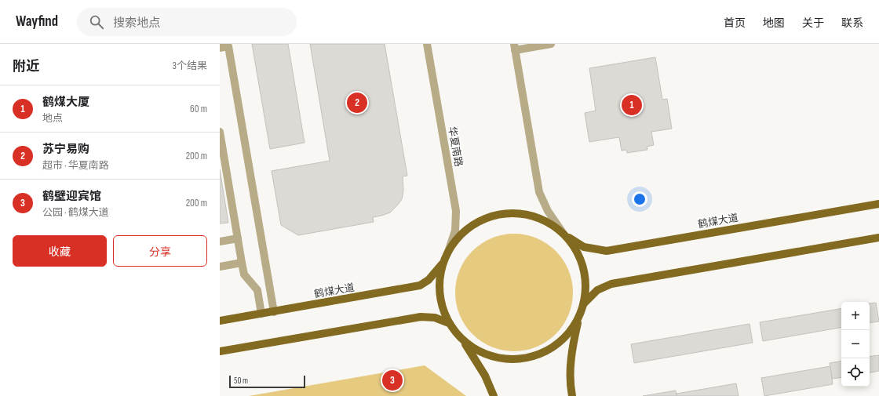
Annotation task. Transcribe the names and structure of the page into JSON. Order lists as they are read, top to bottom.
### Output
{
  "streets": {
    "main road": ["鹤煤大道"],
    "street": ["华夏南路"]
  },
  "crossings": [
    ["华夏南路", "鹤煤大道"]
  ],
  "scale_bar": "50 m",
  "page": {
    "header": "Wayfind",
    "search": "搜索地点",
    "nav": [
      "首页",
      "地图",
      "关于",
      "联系"
    ],
    "heading": ["附近", "3个结果"],
    "list": [
      {
        "mark": "1",
        "name": "鹤煤大厦",
        "note": "地点",
        "value": "60 m"
      },
      {
        "mark": "2",
        "name": "苏宁易购",
        "note": "超市 · 华夏南路",
        "value": "200 m"
      },
      {
        "mark": "3",
        "name": "鹤壁迎宾馆",
        "note": "公园 · 鹤煤大道",
        "value": "200 m"
      }
    ],
    "pins": ["2", "1", "3"],
    "buttons": ["收藏", "分享"],
    "map_buttons": ["+", "−"],
    "scale": "50 m"
  }
}
